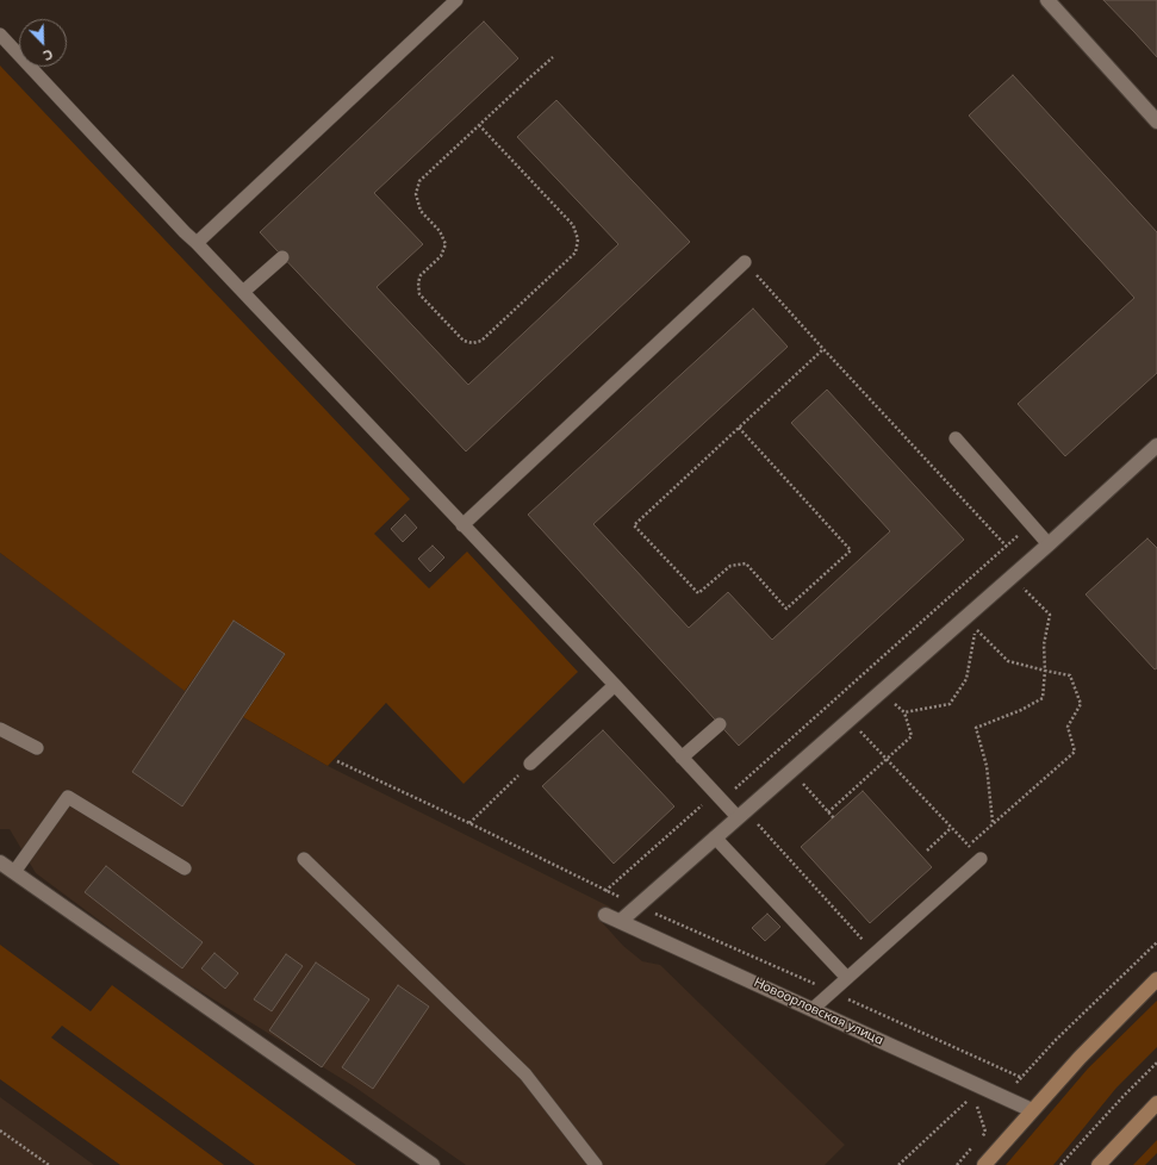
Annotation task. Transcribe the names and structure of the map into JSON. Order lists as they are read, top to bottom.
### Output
{
  "streets": {
    "street": ["Новоорловская улица"]
  },
  "north": "bottom right"
}
